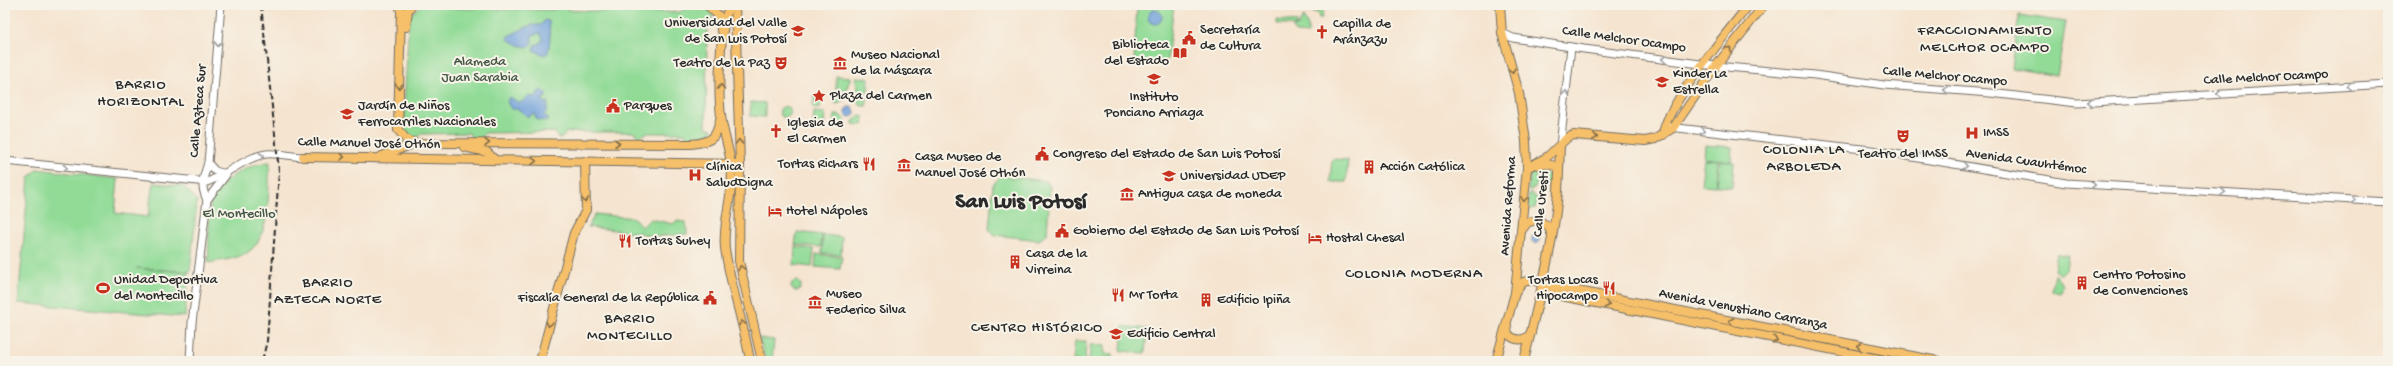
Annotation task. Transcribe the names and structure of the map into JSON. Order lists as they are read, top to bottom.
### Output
{
  "streets": {
    "main road": [
      "Calle Manuel José Othón",
      "Calle Uresti",
      "Avenida Reforma",
      "Avenida Venustiano Carranza"
    ],
    "street": ["Calle Melchor Ocampo", "Calle Azteca Sur", "Avenida Cuauhtémoc"]
  },
  "crossings": [
    ["Calle Melchor Ocampo", "Calle Uresti"],
    ["Calle Melchor Ocampo", "Avenida Reforma"],
    ["Calle Azteca Sur", "Calle Manuel José Othón"],
    ["Calle Uresti", "Avenida Venustiano Carranza"]
  ],
  "one_way": [
    "Calle Melchor Ocampo",
    "Calle Azteca Sur",
    "Avenida Cuauhtémoc",
    "Avenida Reforma"
  ],
  "districts": [
    "FRACCIONAMIENTO MELCHOR OCAMPO",
    "BARRIO HORIZONTAL",
    "COLONIA LA ARBOLEDA",
    "San Luis Potosí",
    "COLONIA MODERNA",
    "BARRIO AZTECA NORTE",
    "BARRIO MONTECILLO",
    "CENTRO HISTÓRICO"
  ],
  "parks": ["Alameda Juan Sarabia", "El Montecillo"],
  "places": {
    "school or university": [
      "Universidad del Valle de San Luis Potosí",
      "Instituto Ponciano Arriaga",
      "Kinder La Estrella",
      "Jardín de Niños Ferrocarriles Nacionales",
      "Universidad UDEP",
      "Edificio Central"
    ],
    "church": ["Capilla de Aránzazu", "Iglesia de El Carmen"],
    "public building": [
      "Secretaría de Cultura",
      "Parques",
      "Congreso del Estado de San Luis Potosí",
      "Gobierno del Estado de San Luis Potosí",
      "Fiscalía General de la República"
    ],
    "library": ["Biblioteca del Estado"],
    "theatre": ["Teatro de la Paz", "Teatro del IMSS"],
    "museum": [
      "Museo Nacional de la Máscara",
      "Casa Museo de Manuel José Othón",
      "Antigua casa de moneda",
      "Museo Federico Silva"
    ],
    "place": ["Plaza del Carmen"],
    "hospital": ["IMSS", "Clínica SaludDigna"],
    "restaurant": [
      "Tortas Richars",
      "Tortas Suhey",
      "Tortas Locas Hipocampo",
      "Mr Torta"
    ],
    "building": [
      "Acción Católica",
      "Casa de la Virreina",
      "Centro Potosino de Convenciones",
      "Edificio Ipiña"
    ],
    "hotel": ["Hotel Nápoles", "Hostal Chesal"],
    "sports": ["Unidad Deportiva del Montecillo"]
  }
}
